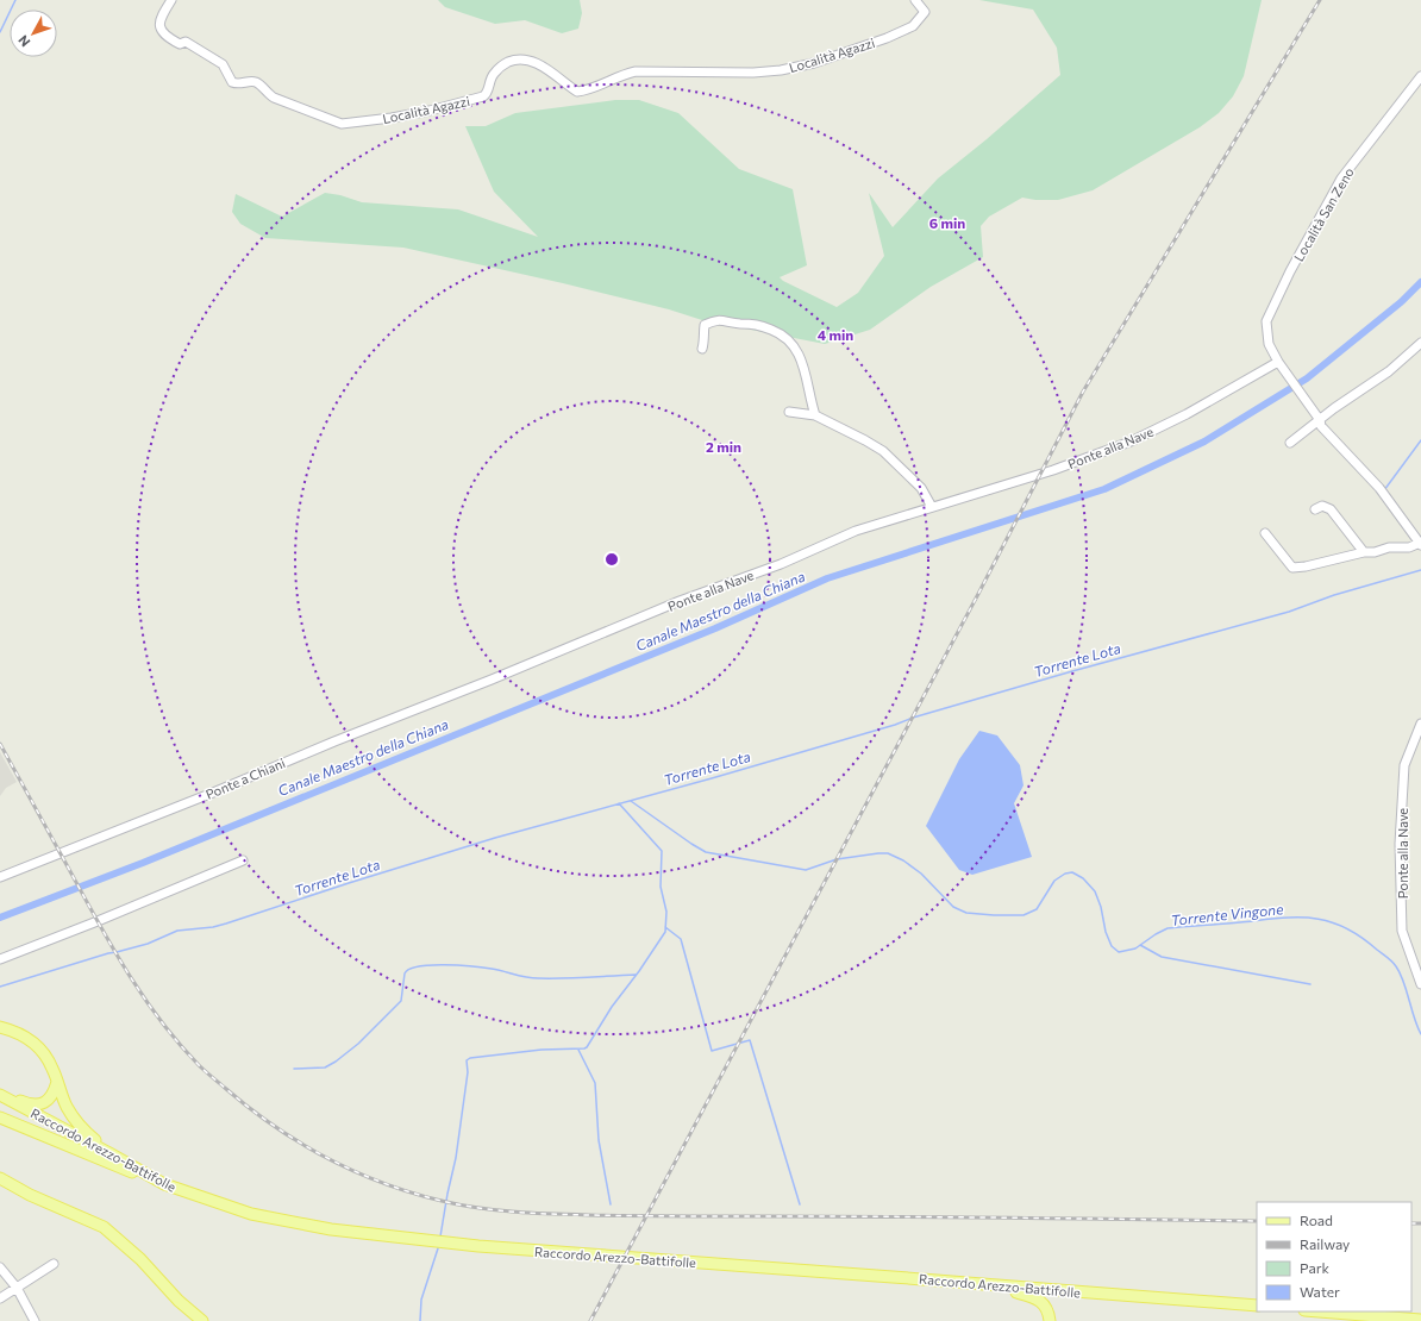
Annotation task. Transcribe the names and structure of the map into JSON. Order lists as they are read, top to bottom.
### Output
{
  "streets": {
    "main road": ["Raccordo Arezzo-Battifolle"],
    "street": [
      "Località Agazzi",
      "Località San Zeno",
      "Ponte alla Nave",
      "Ponte a Chiani"
    ]
  },
  "crossings": [
    ["Località San Zeno", "Ponte alla Nave"],
    ["Ponte alla Nave", "Ponte a Chiani"]
  ],
  "water": ["Canale Maestro della Chiana", "Torrente Lota", "Torrente Vingone"],
  "legend": [
    "Road",
    "Railway",
    "Park",
    "Water"
  ],
  "north": "bottom left",
  "rings": ["6 min", "4 min", "2 min"]
}
